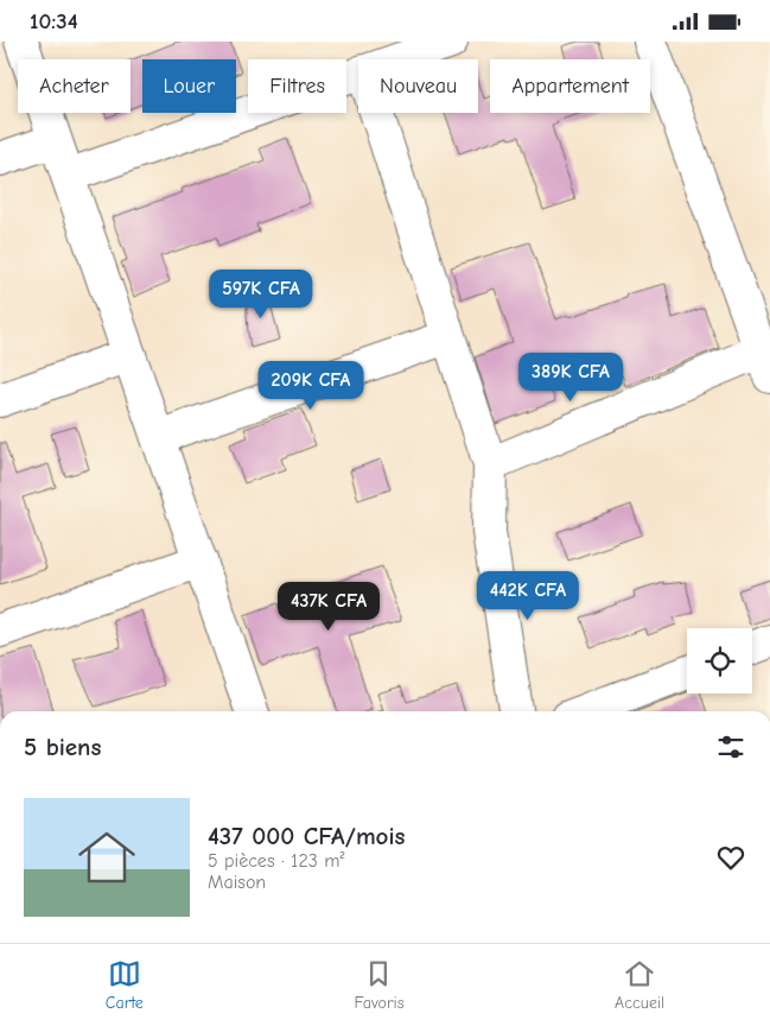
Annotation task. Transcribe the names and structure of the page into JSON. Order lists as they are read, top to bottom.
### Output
{
  "page": {
    "status": "10:34",
    "chip": [
      "Acheter",
      "Louer",
      "Filtres",
      "Nouveau",
      "Appartement"
    ],
    "price": [
      "597K CFA",
      "389K CFA",
      "209K CFA",
      "442K CFA",
      "437K CFA"
    ],
    "heading": "5 biens",
    "list": [
      {
        "name": "437 000 CFA/mois",
        "note": "5 pièces · 123 m² · Maison"
      }
    ],
    "tabs": ["Carte", "Favoris", "Accueil"]
  }
}
